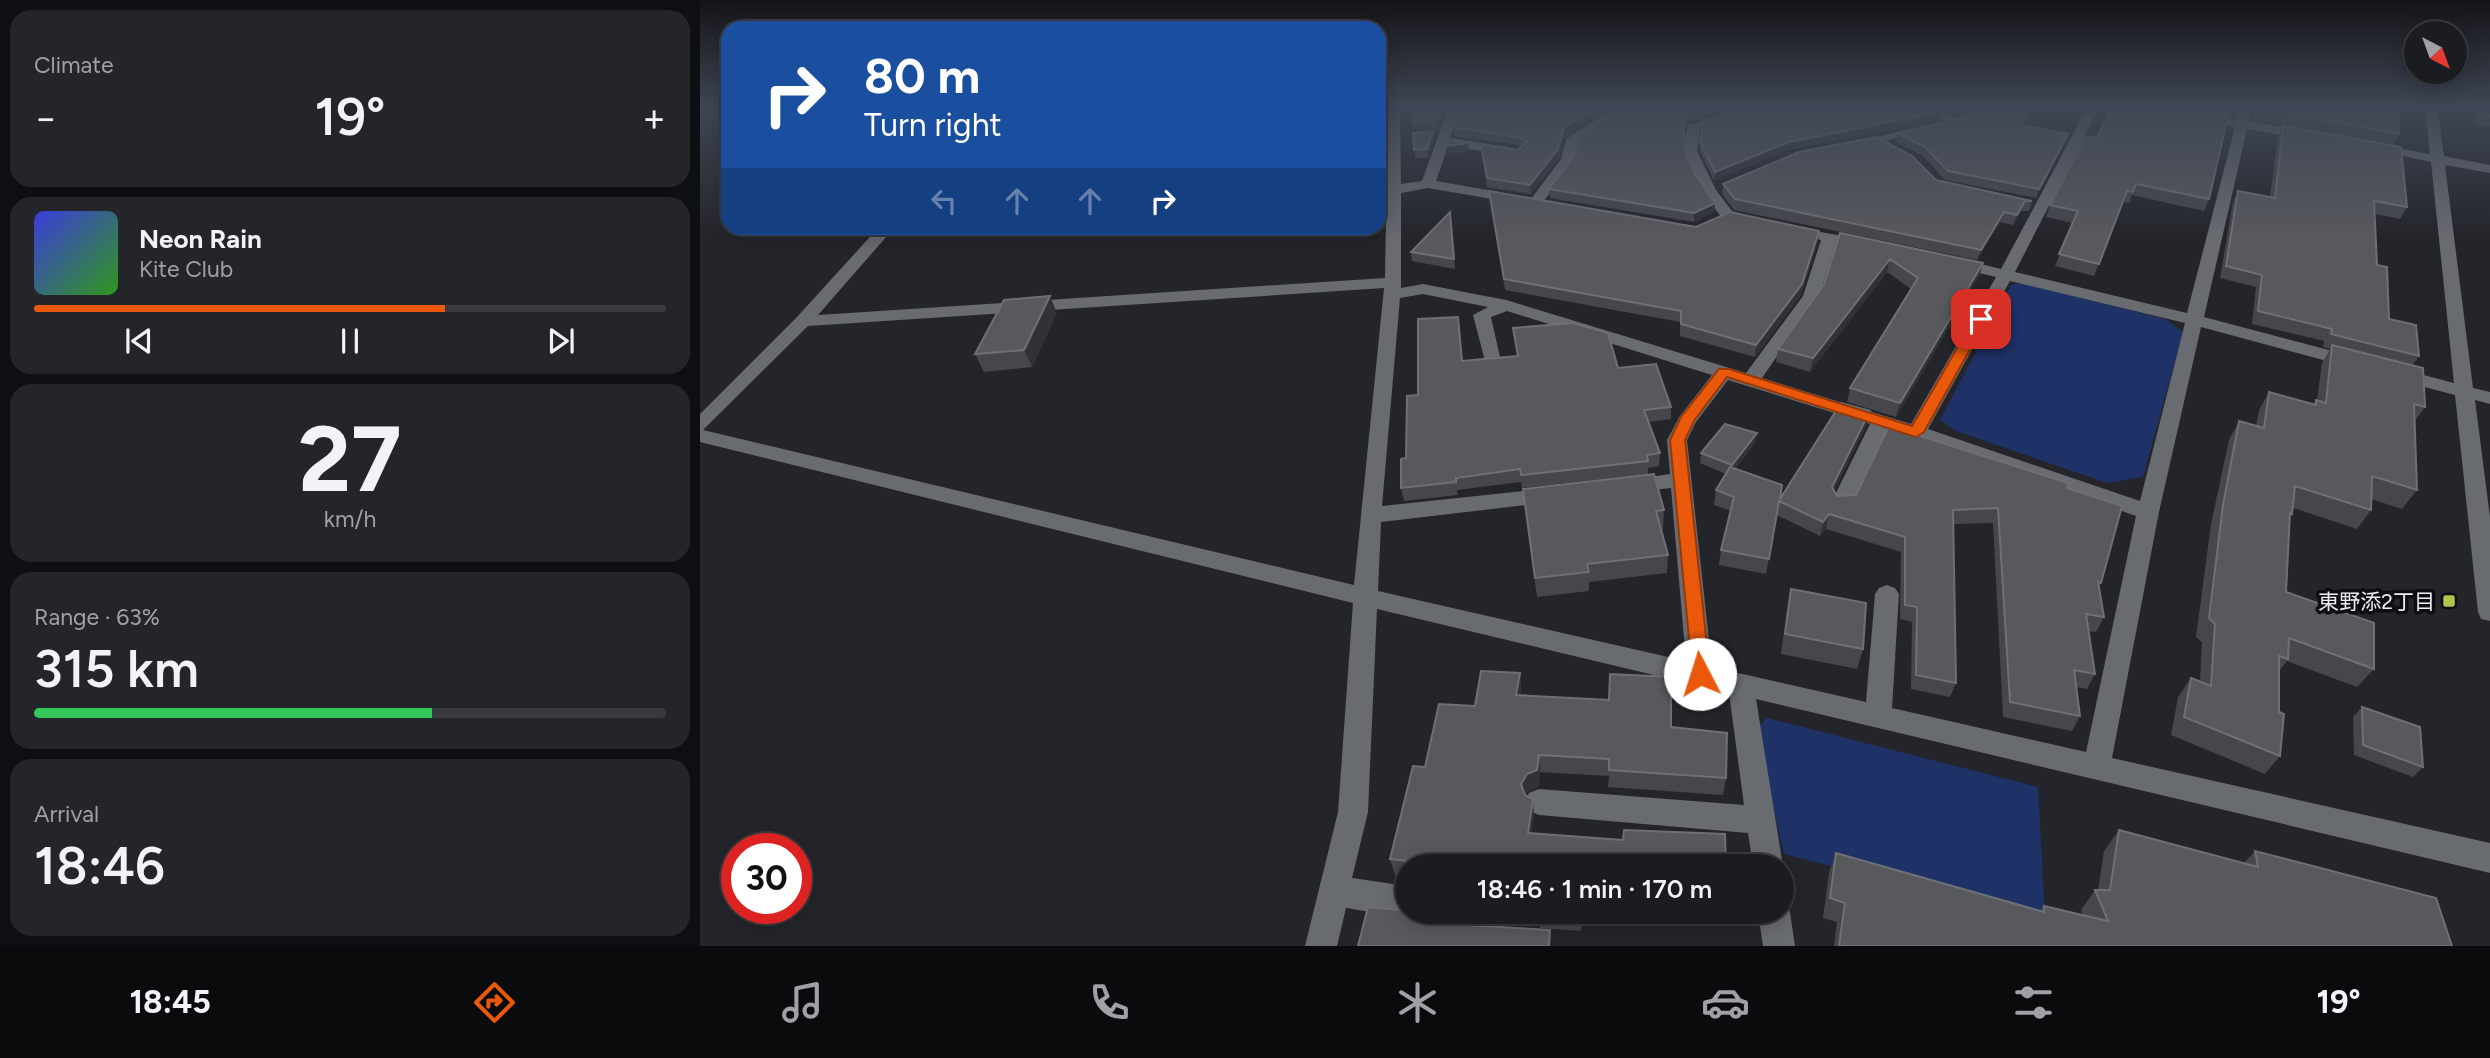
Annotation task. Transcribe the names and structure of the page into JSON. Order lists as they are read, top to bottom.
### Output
{
  "places": {
    "transit": ["東野添2丁目"]
  },
  "north": "bottom right",
  "page": {
    "tile": [
      "Climate",
      ["27", "km/h"],
      ["Range · 63%", "315 km"],
      ["Arrival", "18:46"]
    ],
    "turn": ["80 m", "Turn right"],
    "heat": ["−", "19°", "+"],
    "song": ["Neon Rain", "Kite Club"],
    "limit": "30",
    "trip": "18:46 · 1 min · 170 m",
    "tabs": ["18:45", "19°"]
  }
}
